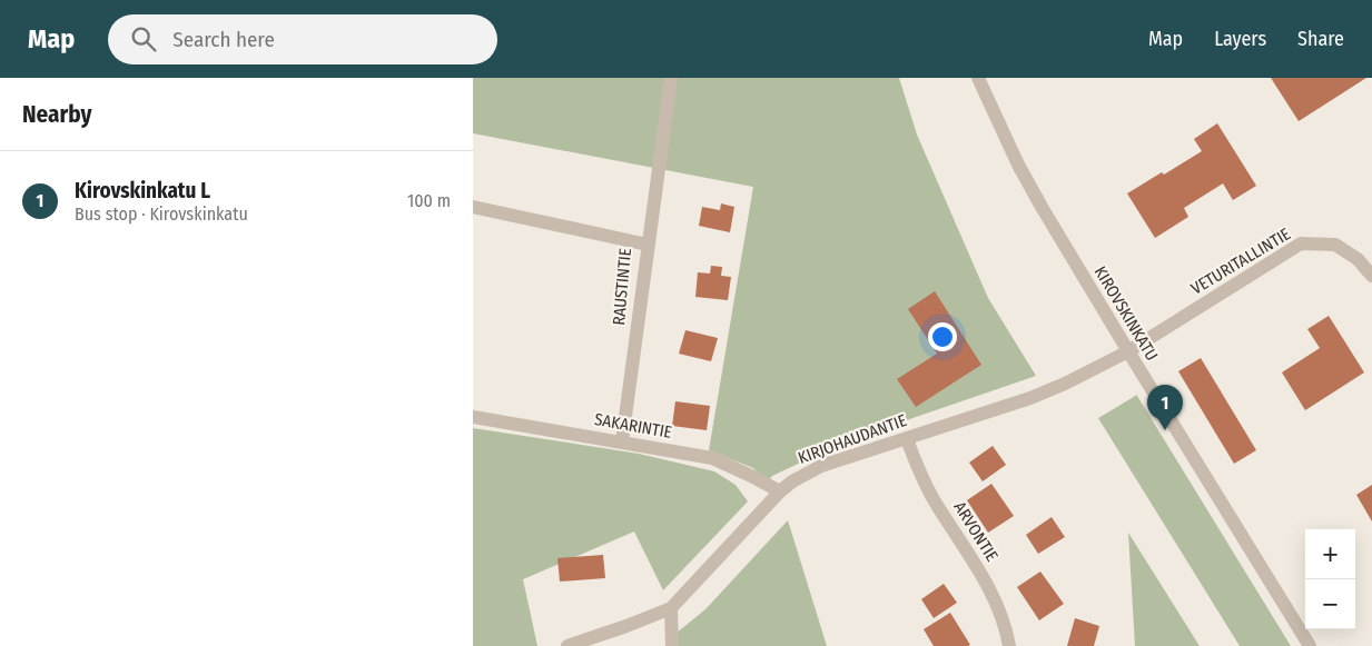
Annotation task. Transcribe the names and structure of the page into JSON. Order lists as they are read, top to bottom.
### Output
{
  "streets": {
    "street": [
      "VETURITALLINTIE",
      "RAUSTINTIE",
      "KIROVSKINKATU",
      "SAKARINTIE",
      "KIRJOHAUDANTIE",
      "ARVONTIE"
    ]
  },
  "crossings": [
    ["VETURITALLINTIE", "KIROVSKINKATU"],
    ["VETURITALLINTIE", "KIRJOHAUDANTIE"],
    ["RAUSTINTIE", "SAKARINTIE"],
    ["KIROVSKINKATU", "KIRJOHAUDANTIE"],
    ["SAKARINTIE", "KIRJOHAUDANTIE"],
    ["KIRJOHAUDANTIE", "ARVONTIE"]
  ],
  "page": {
    "header": "Map",
    "search": "Search here",
    "nav": ["Map", "Layers", "Share"],
    "heading": "Nearby",
    "list": [
      {
        "mark": "1",
        "name": "Kirovskinkatu L",
        "note": "Bus stop · Kirovskinkatu",
        "value": "100 m"
      }
    ],
    "pins": "1",
    "map_buttons": ["+", "−"]
  }
}
